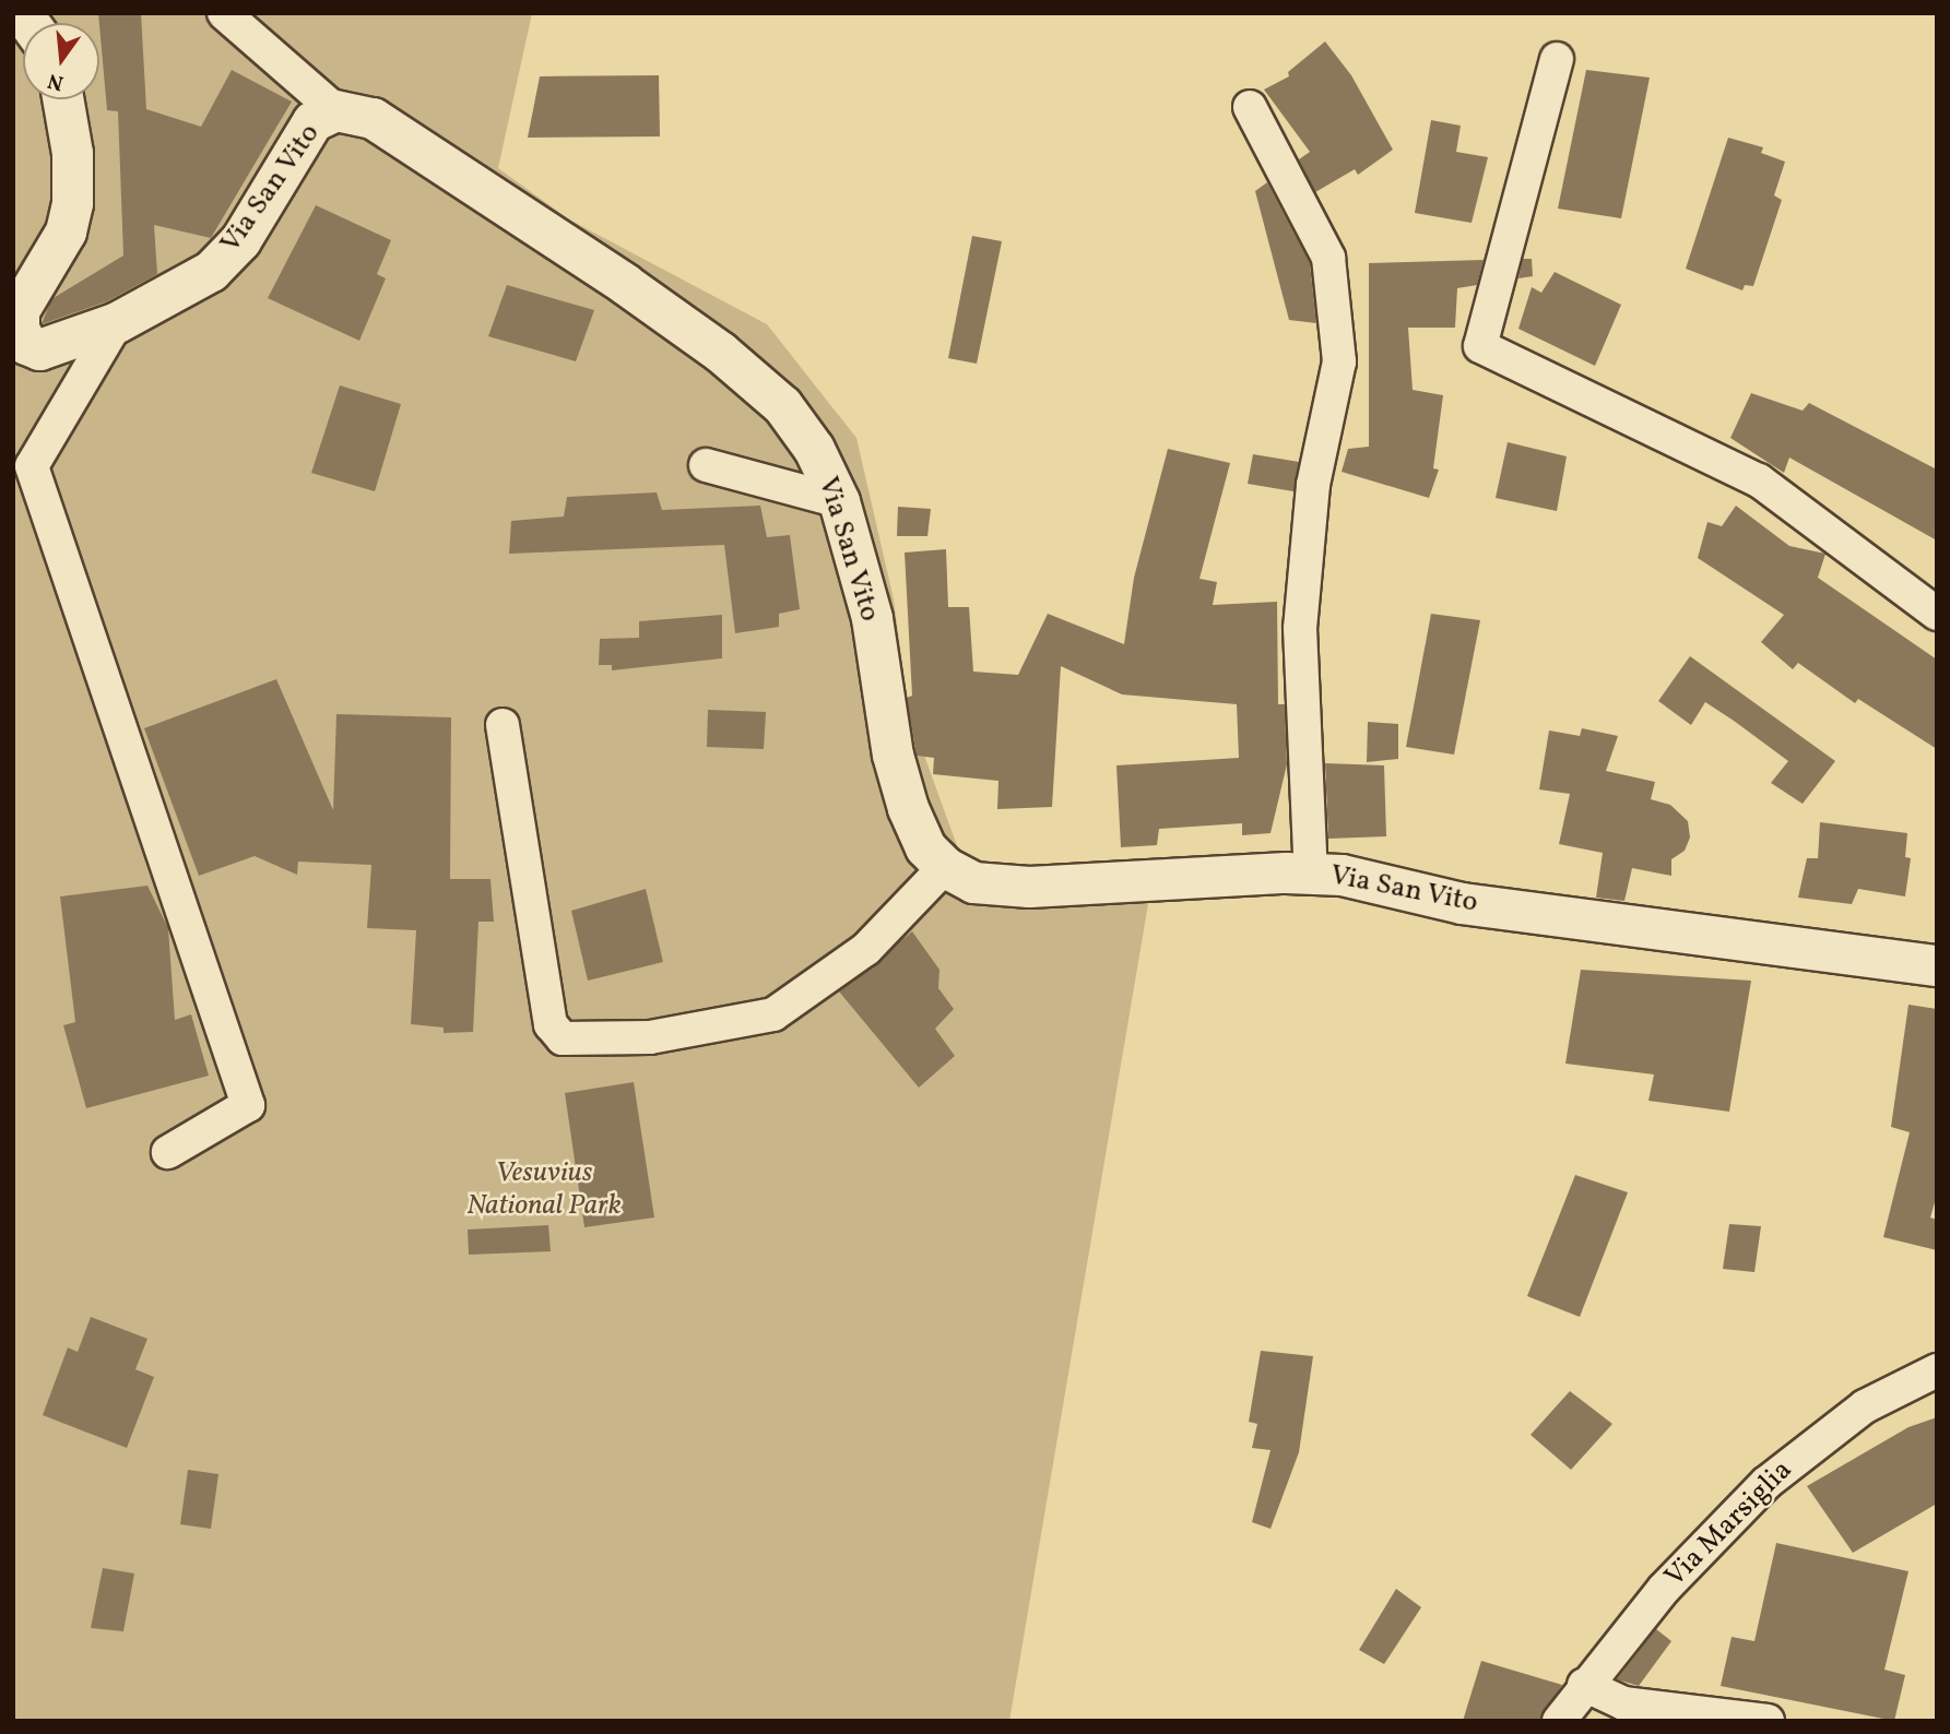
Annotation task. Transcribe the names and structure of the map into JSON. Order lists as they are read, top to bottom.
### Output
{
  "streets": {
    "street": ["Via San Vito", "Via Marsiglia"]
  },
  "parks": ["Vesuvius National Park"],
  "north": "bottom"
}
